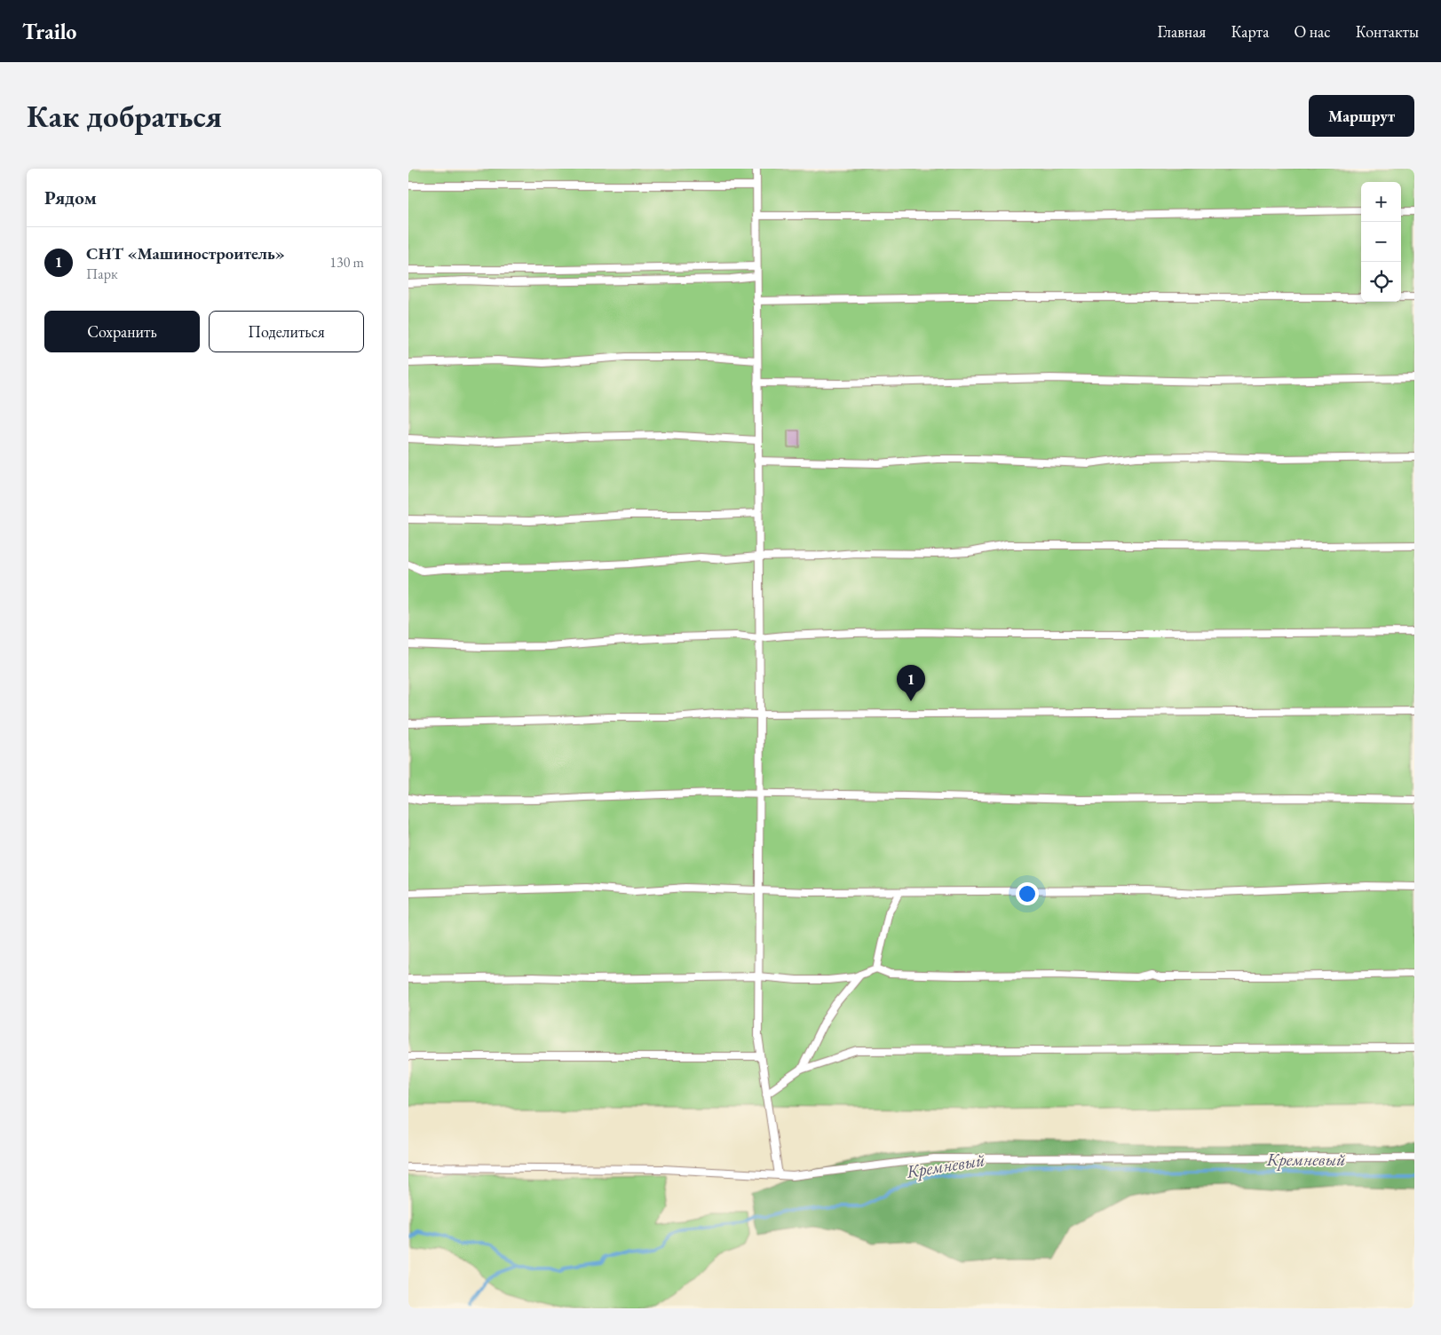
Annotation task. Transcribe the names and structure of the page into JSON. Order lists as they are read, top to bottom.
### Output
{
  "water": ["Кремневый"],
  "page": {
    "header": "Trailo",
    "nav": [
      "Главная",
      "Карта",
      "О нас",
      "Контакты"
    ],
    "buttons": [
      "Маршрут",
      ["Сохранить", "Поделиться"]
    ],
    "title": "Как добраться",
    "heading": "Рядом",
    "map_buttons": ["+", "−"],
    "list": [
      {
        "mark": "1",
        "name": "СНТ «Машиностроитель»",
        "note": "Парк",
        "value": "130 m"
      }
    ],
    "pins": "1"
  }
}
